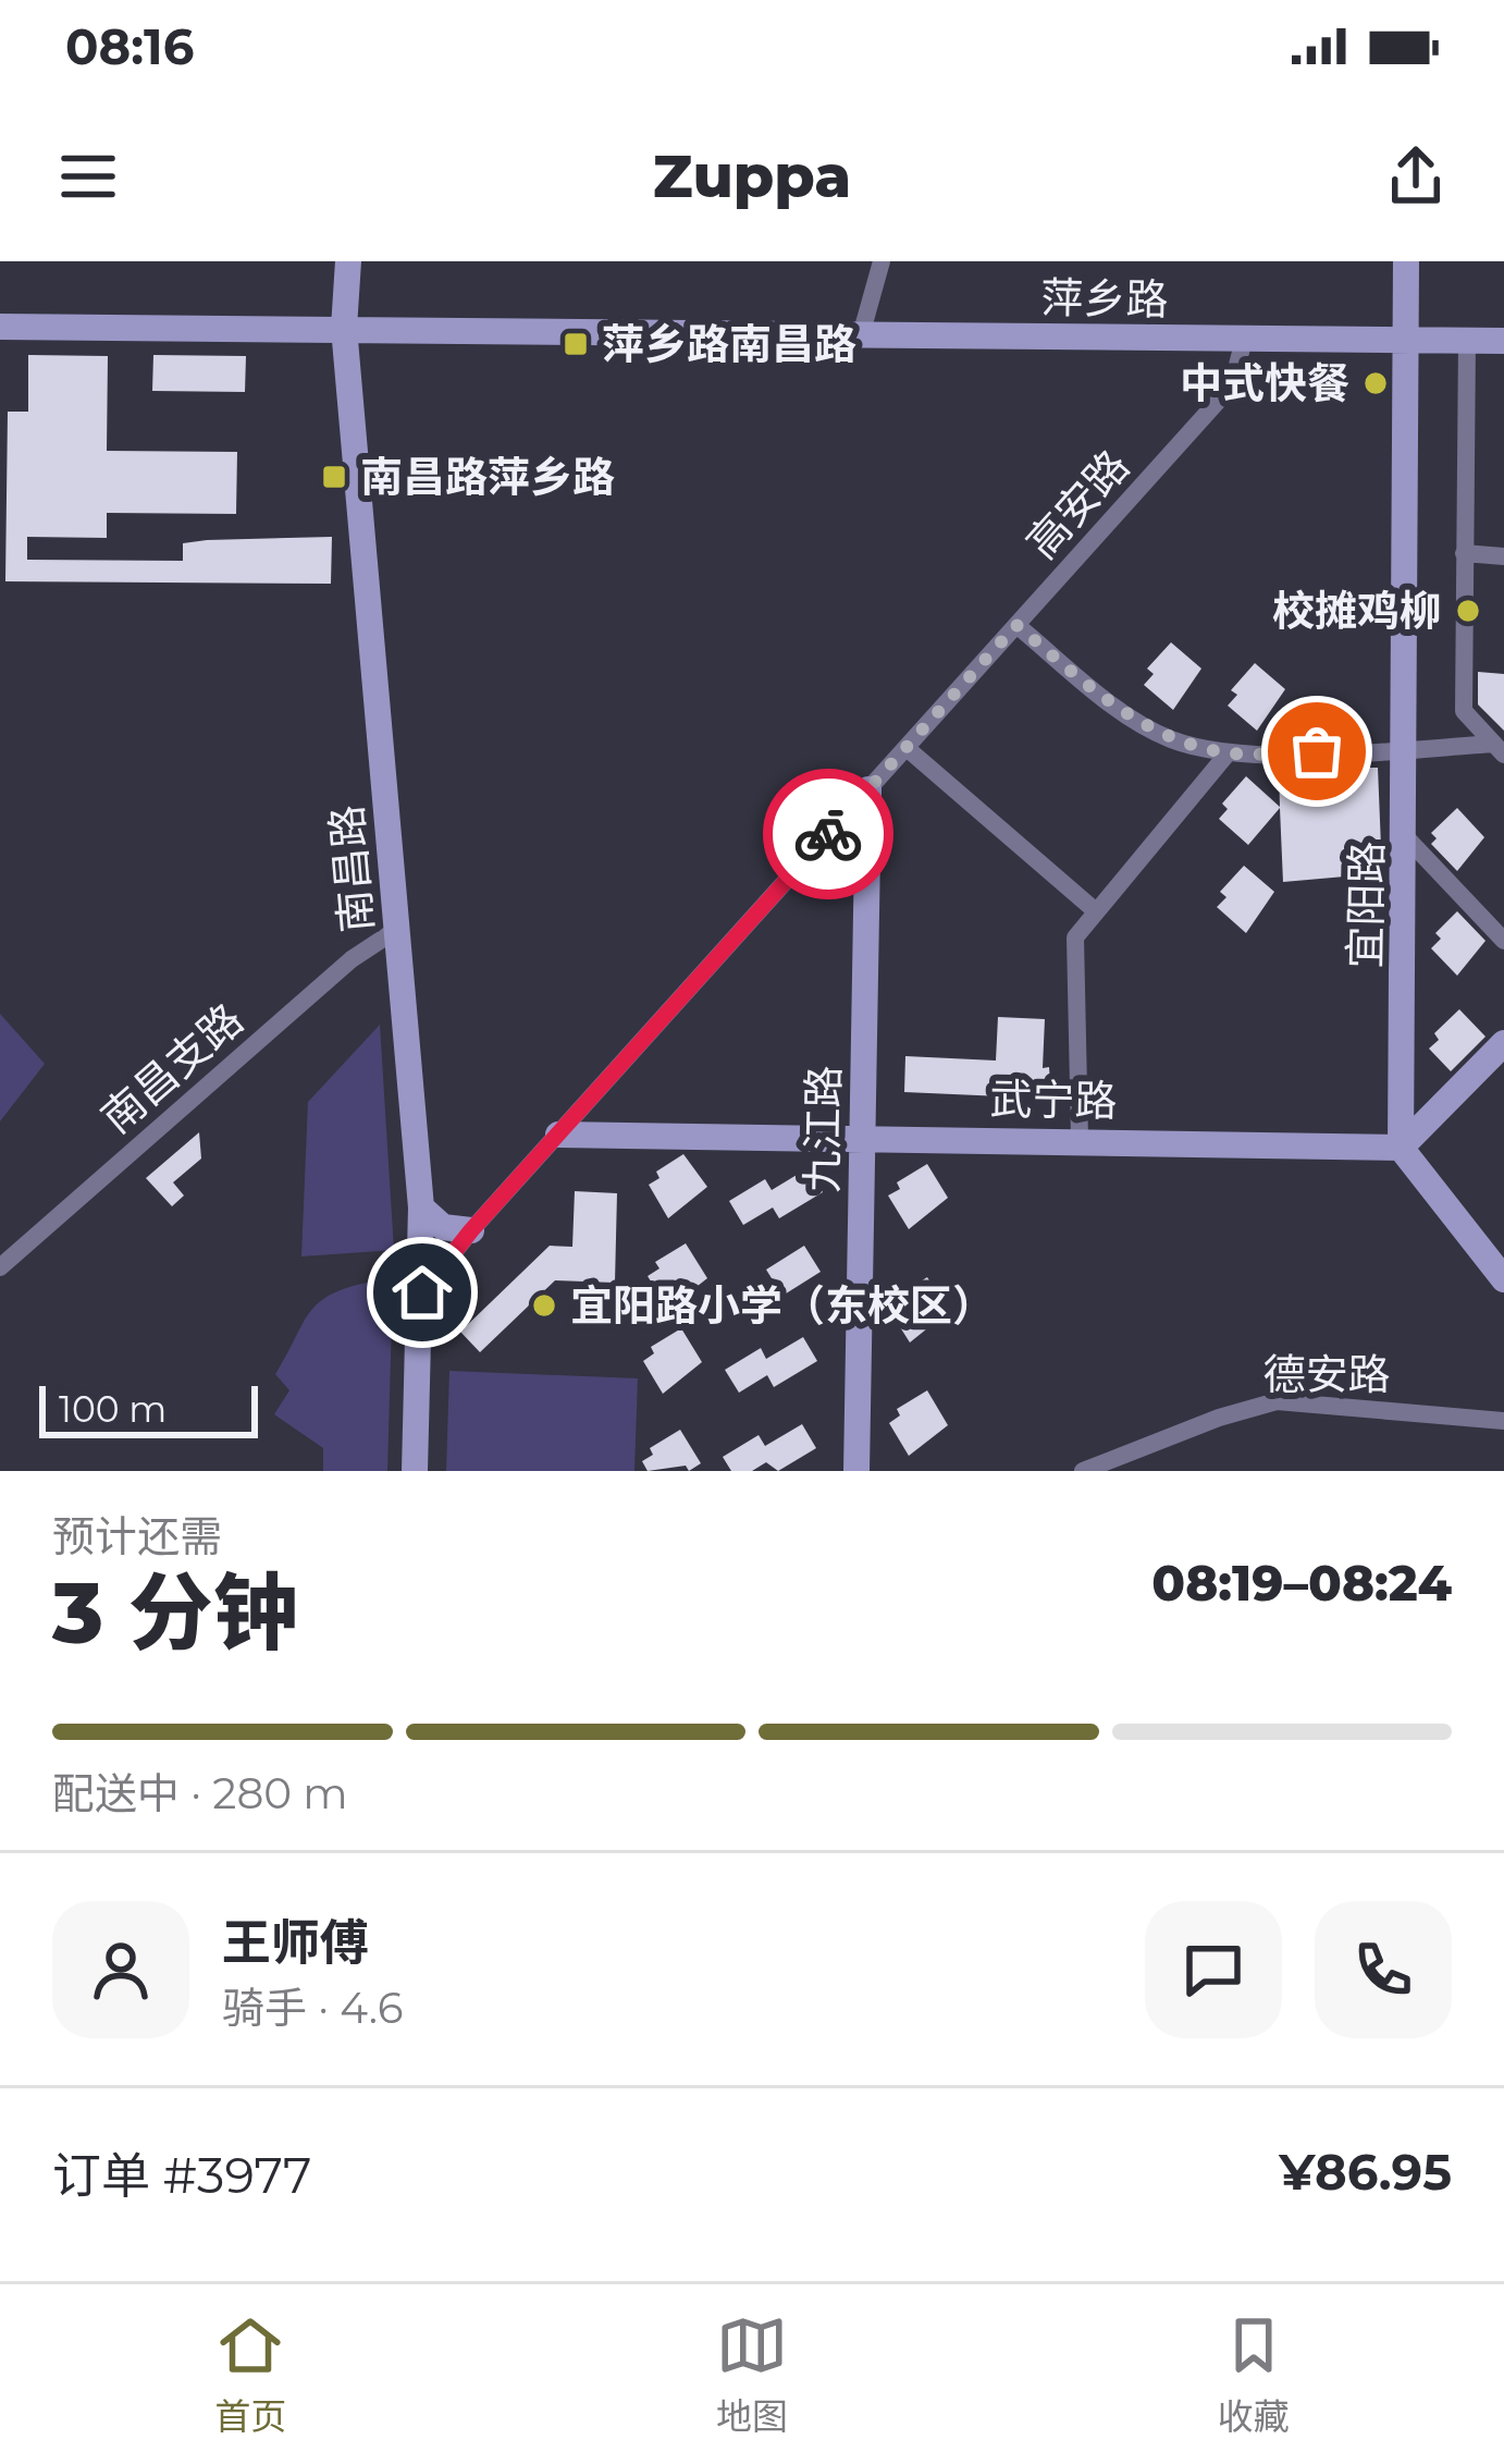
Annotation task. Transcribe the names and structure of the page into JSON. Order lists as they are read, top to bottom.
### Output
{
  "streets": {
    "main road": [
      "萍乡路",
      "南昌路",
      "宜阳路",
      "武宁路",
      "九江路"
    ],
    "street": ["高安路", "南昌支路", "德安路"]
  },
  "crossings": [
    ["萍乡路", "高安路"],
    ["萍乡路", "南昌路"],
    ["萍乡路", "宜阳路"],
    ["高安路", "南昌路"],
    ["高安路", "武宁路"],
    ["高安路", "九江路"],
    ["南昌路", "南昌支路"],
    ["宜阳路", "武宁路"],
    ["武宁路", "九江路"]
  ],
  "places": {
    "transit": ["萍乡路南昌路", "南昌路萍乡路"],
    "other": ["中式快餐", "校摊鸡柳", "宜阳路小学（东校区）"]
  },
  "scale_bar": "100 m",
  "page": {
    "status": "08:16",
    "header": "Zuppa",
    "scale": "100 m",
    "heading": ["3 分钟", "预计还需", "08:19–08:24"],
    "panel": [
      "王师傅",
      "骑手 · 4.6",
      "订单 #3977",
      "¥86.95"
    ],
    "bar": "配送中 · 280 m",
    "tabs": ["首页", "地图", "收藏"]
  }
}
